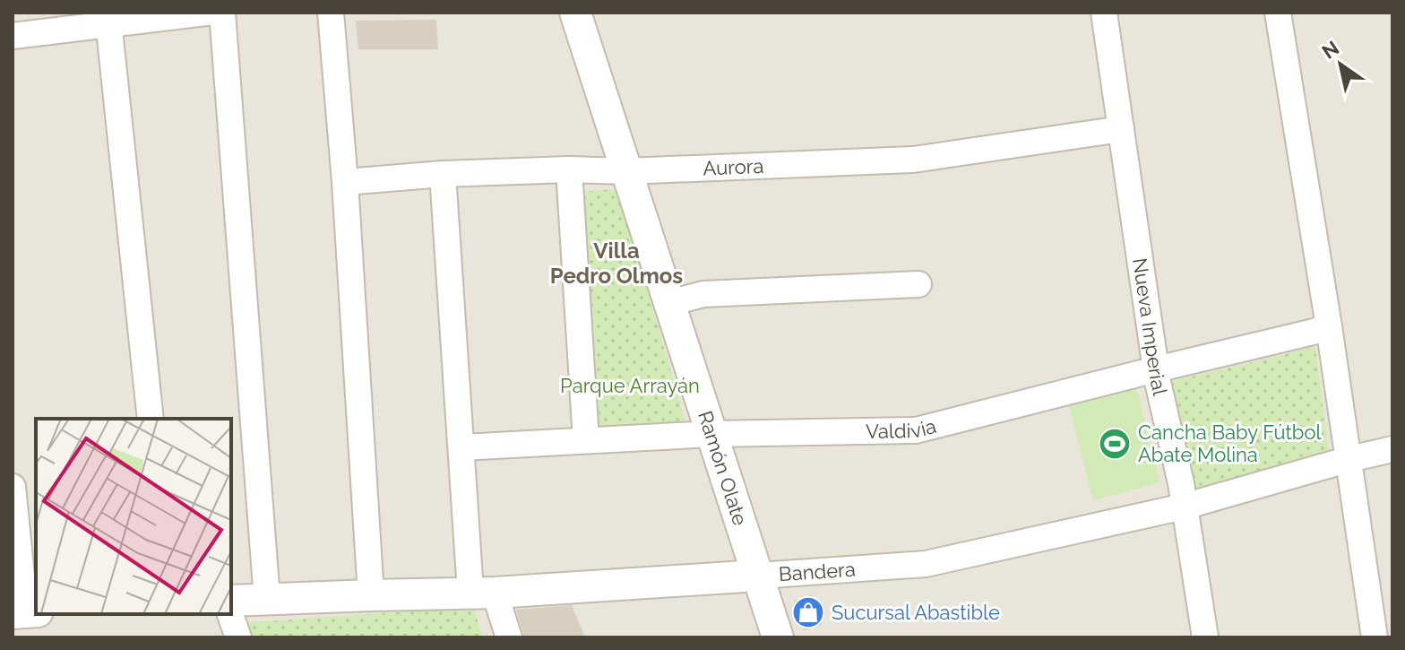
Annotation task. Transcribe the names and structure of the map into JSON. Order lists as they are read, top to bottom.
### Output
{
  "streets": {
    "street": [
      "Aurora",
      "Nueva Imperial",
      "Valdivia",
      "Ramón Olate",
      "Bandera"
    ]
  },
  "crossings": [
    ["Aurora", "Nueva Imperial"],
    ["Aurora", "Ramón Olate"],
    ["Nueva Imperial", "Valdivia"],
    ["Nueva Imperial", "Bandera"],
    ["Valdivia", "Ramón Olate"],
    ["Ramón Olate", "Bandera"]
  ],
  "districts": ["Villa Pedro Olmos"],
  "parks": ["Parque Arrayán"],
  "places": {
    "sports": ["Cancha Baby Fútbol Abate Molina"],
    "shop": ["Sucursal Abastible"]
  },
  "north": "top left"
}
